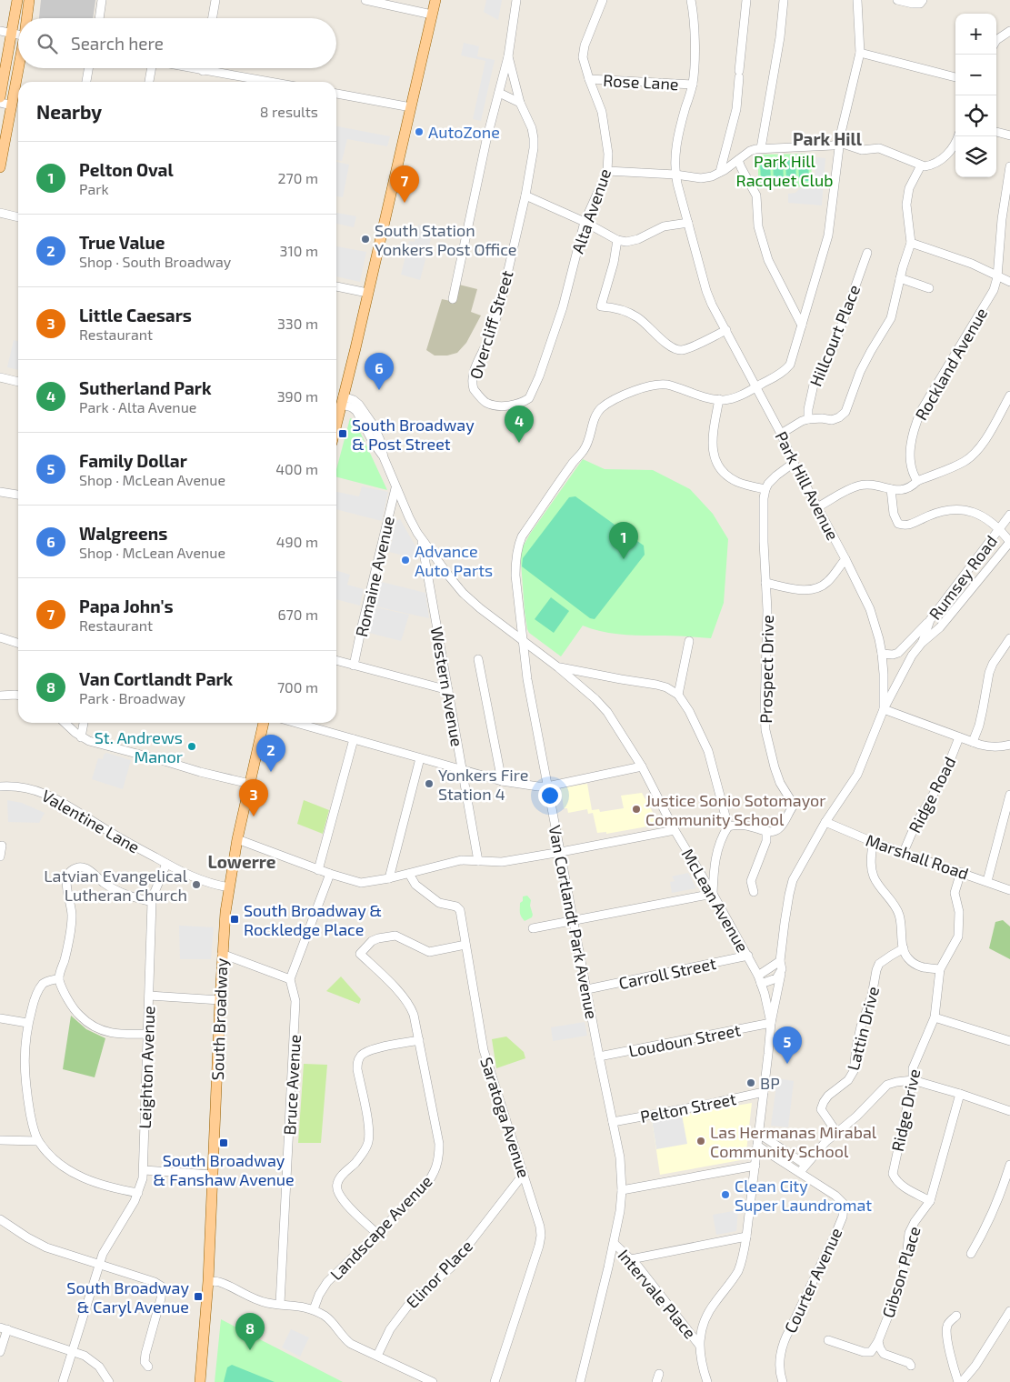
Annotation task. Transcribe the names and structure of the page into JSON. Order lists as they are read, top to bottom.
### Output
{
  "streets": {
    "main road": ["South Broadway"],
    "street": [
      "Rose Lane",
      "Alta Avenue",
      "Overcliff Street",
      "Hillcourt Place",
      "Rockland Avenue",
      "Park Hill Avenue",
      "Romaine Avenue",
      "Rumsey Road",
      "Prospect Drive",
      "Western Avenue",
      "Ridge Road",
      "Valentine Lane",
      "Marshall Road",
      "McLean Avenue",
      "Van Cortlandt Park Avenue",
      "Carroll Street",
      "Lattin Drive",
      "Loudoun Street",
      "Leighton Avenue",
      "Bruce Avenue",
      "Pelton Street",
      "Ridge Drive",
      "Saratoga Avenue",
      "Landscape Avenue",
      "Gibson Place",
      "Elinor Place",
      "Courter Avenue",
      "Intervale Place"
    ]
  },
  "crossings": [
    ["Rose Lane", "Alta Avenue"],
    ["Rose Lane", "Park Hill Avenue"],
    ["Alta Avenue", "Overcliff Street"],
    ["Park Hill Avenue", "Rumsey Road"],
    ["Park Hill Avenue", "Marshall Road"],
    ["Park Hill Avenue", "McLean Avenue"],
    ["Park Hill Avenue", "Van Cortlandt Park Avenue"],
    ["Park Hill Avenue", "Loudoun Street"],
    ["Romaine Avenue", "McLean Avenue"],
    ["Western Avenue", "McLean Avenue"],
    ["Ridge Road", "Marshall Road"],
    ["Valentine Lane", "South Broadway"],
    ["Valentine Lane", "Leighton Avenue"],
    ["Marshall Road", "Ridge Drive"],
    ["McLean Avenue", "Van Cortlandt Park Avenue"],
    ["McLean Avenue", "Carroll Street"],
    ["McLean Avenue", "Loudoun Street"],
    ["McLean Avenue", "Pelton Street"],
    ["McLean Avenue", "Courter Avenue"],
    ["McLean Avenue", "Intervale Place"],
    ["Van Cortlandt Park Avenue", "Carroll Street"],
    ["Van Cortlandt Park Avenue", "Loudoun Street"],
    ["Van Cortlandt Park Avenue", "Pelton Street"],
    ["Van Cortlandt Park Avenue", "Intervale Place"],
    ["Ridge Drive", "Gibson Place"],
    ["Saratoga Avenue", "Landscape Avenue"],
    ["Saratoga Avenue", "Elinor Place"]
  ],
  "districts": ["Park Hill", "Lowerre"],
  "parks": ["Park Hill Racquet Club"],
  "places": {
    "other": [
      "AutoZone",
      "South Station Yonkers Post Office",
      "Advance Auto Parts",
      "St. Andrews Manor",
      "Yonkers Fire Station 4",
      "Justice Sonio Sotomayor Community School",
      "Latvian Evangelical Lutheran Church",
      "BP",
      "Las Hermanas Mirabal Community School",
      "Clean City Super Laundromat"
    ],
    "transit": [
      "South Broadway & Post Street",
      "South Broadway & Rockledge Place",
      "South Broadway & Fanshaw Avenue",
      "South Broadway & Caryl Avenue"
    ]
  },
  "page": {
    "map_buttons": ["+", "−"],
    "search": "Search here",
    "heading": ["Nearby", "8 results"],
    "list": [
      {
        "mark": "1",
        "name": "Pelton Oval",
        "note": "Park",
        "value": "270 m"
      },
      {
        "mark": "2",
        "name": "True Value",
        "note": "Shop · South Broadway",
        "value": "310 m"
      },
      {
        "mark": "3",
        "name": "Little Caesars",
        "note": "Restaurant",
        "value": "330 m"
      },
      {
        "mark": "4",
        "name": "Sutherland Park",
        "note": "Park · Alta Avenue",
        "value": "390 m"
      },
      {
        "mark": "5",
        "name": "Family Dollar",
        "note": "Shop · McLean Avenue",
        "value": "400 m"
      },
      {
        "mark": "6",
        "name": "Walgreens",
        "note": "Shop · McLean Avenue",
        "value": "490 m"
      },
      {
        "mark": "7",
        "name": "Papa John's",
        "note": "Restaurant",
        "value": "670 m"
      },
      {
        "mark": "8",
        "name": "Van Cortlandt Park",
        "note": "Park · Broadway",
        "value": "700 m"
      }
    ],
    "pins": [
      "7",
      "6",
      "4",
      "1",
      "2",
      "3",
      "5",
      "8"
    ]
  }
}
